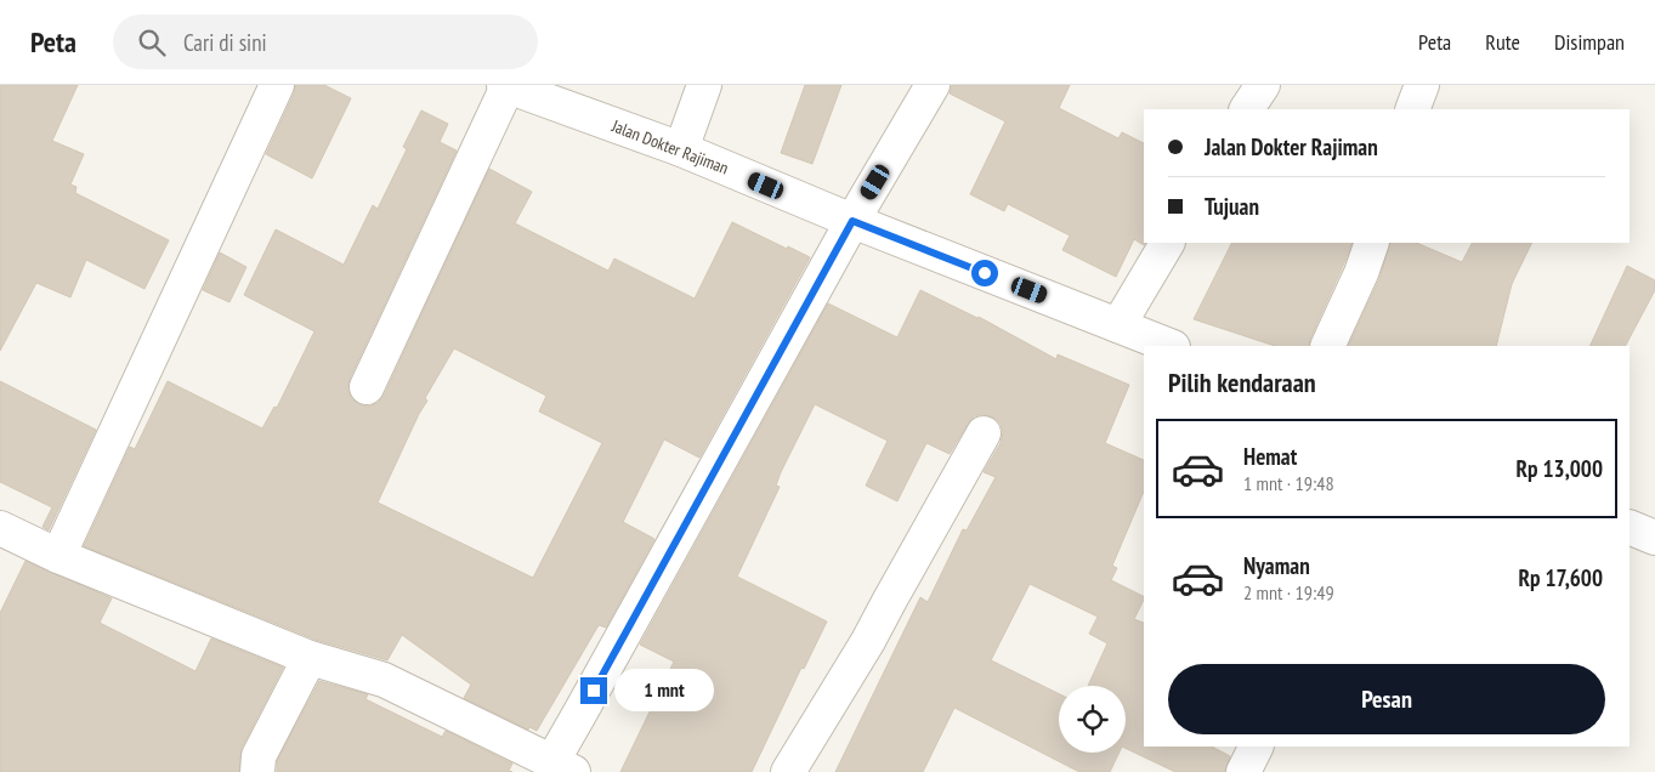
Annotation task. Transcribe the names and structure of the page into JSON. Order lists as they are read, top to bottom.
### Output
{
  "streets": {
    "street": ["Jalan Dokter Rajiman"]
  },
  "page": {
    "header": "Peta",
    "search": "Cari di sini",
    "nav": ["Peta", "Rute", "Disimpan"],
    "banner": ["Jalan Dokter Rajiman", "Tujuan"],
    "heading": "Pilih kendaraan",
    "list": [
      {
        "name": "Hemat",
        "note": "1 mnt · 19:48",
        "value": "Rp 13,000"
      },
      {
        "name": "Nyaman",
        "note": "2 mnt · 19:49",
        "value": "Rp 17,600"
      }
    ],
    "buttons": "Pesan",
    "bubble": "1 mnt"
  }
}
